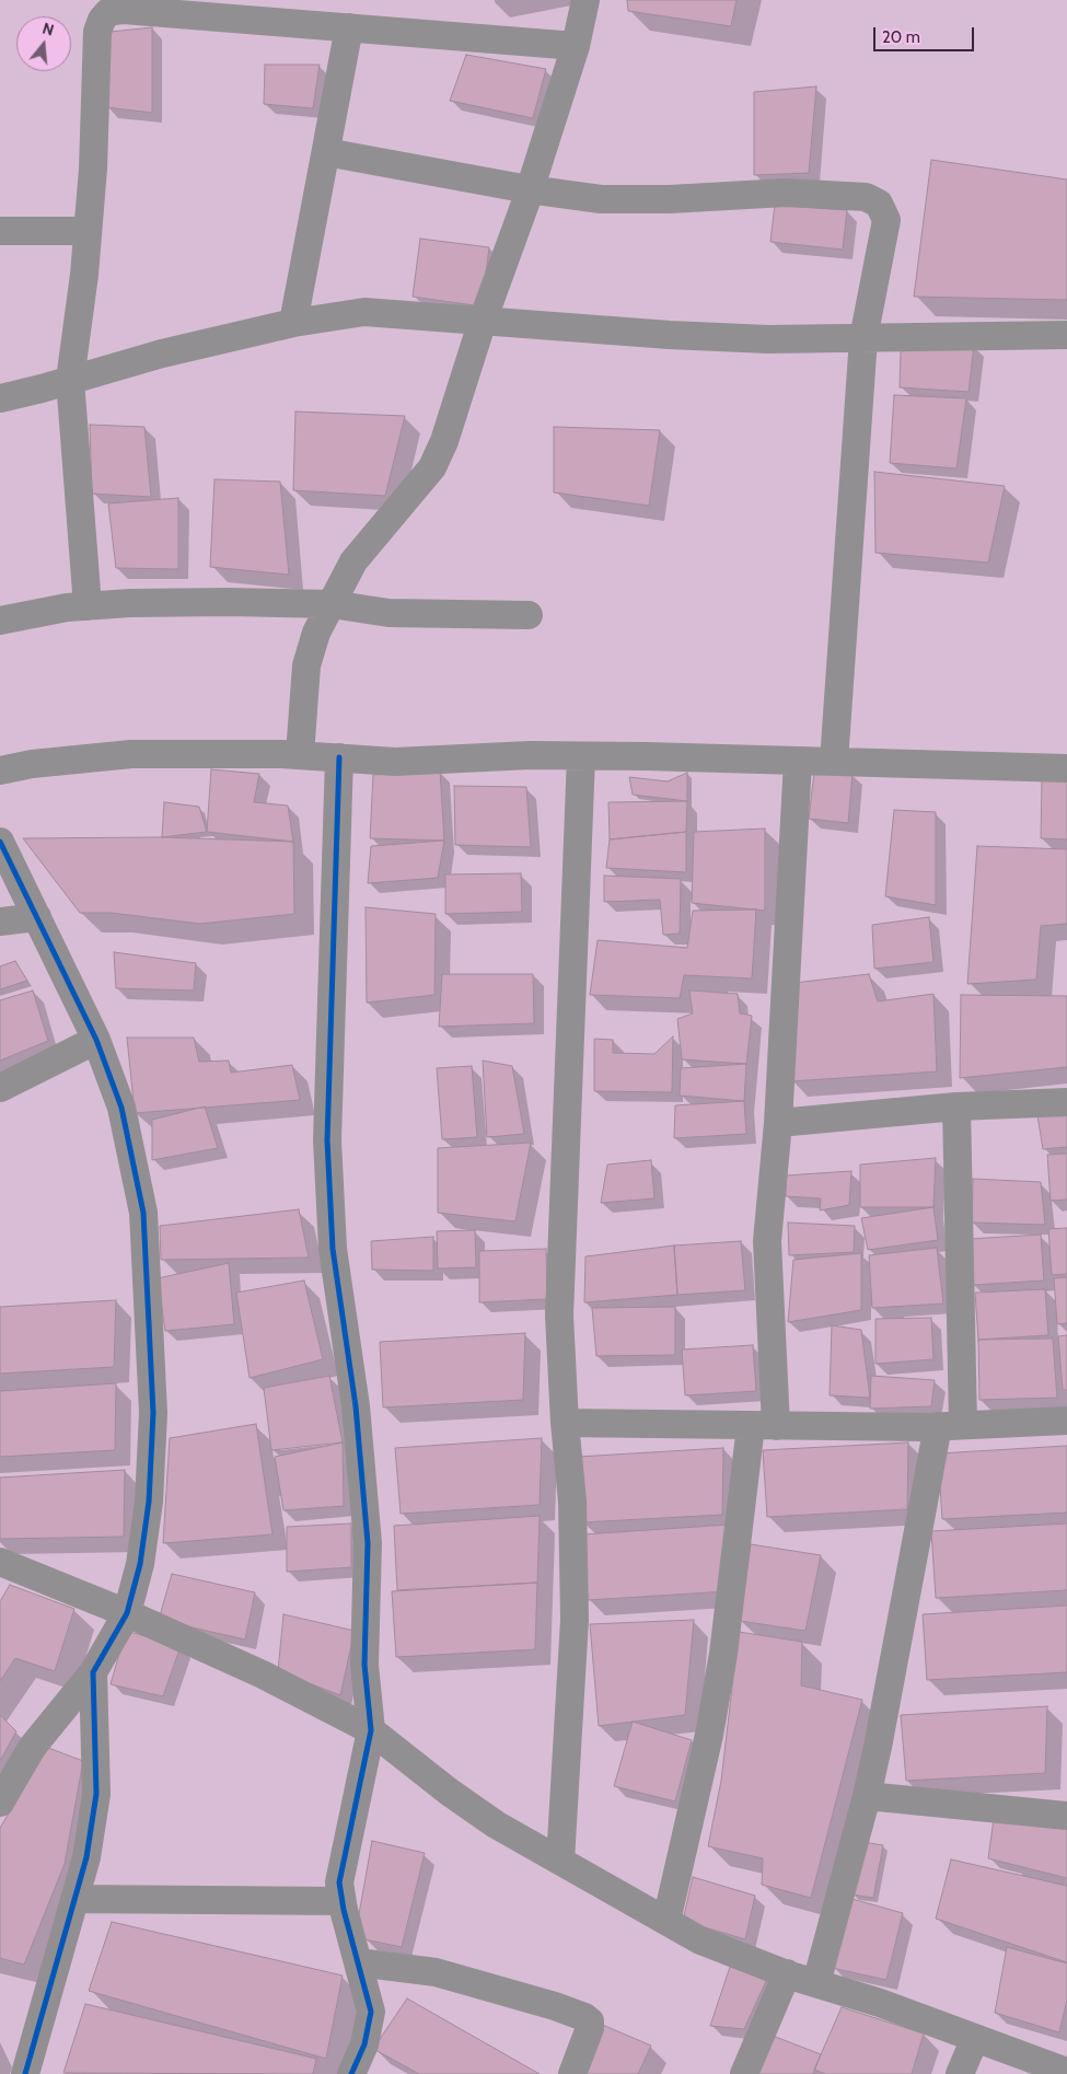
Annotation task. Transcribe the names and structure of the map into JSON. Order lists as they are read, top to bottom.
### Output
{
  "scale_bar": "20 m",
  "north": "top"
}
